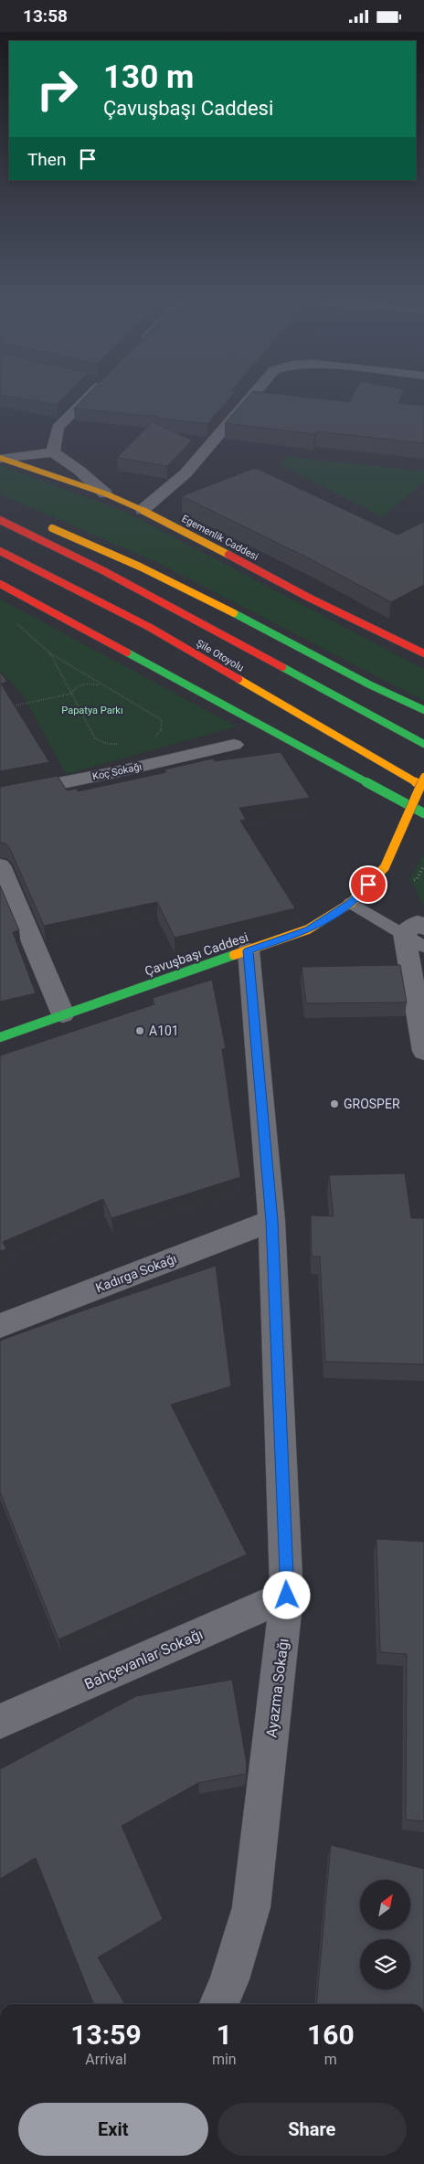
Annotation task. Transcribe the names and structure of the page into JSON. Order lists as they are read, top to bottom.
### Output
{
  "streets": {
    "main road": ["Egemenlik Caddesi", "Şile Otoyolu", "Çavuşbaşı Caddesi"],
    "street": [
      "Koç Sokağı",
      "Kadırga Sokağı",
      "Bahçevanlar Sokağı",
      "Ayazma Sokağı"
    ]
  },
  "crossings": [
    ["Çavuşbaşı Caddesi", "Ayazma Sokağı"],
    ["Kadırga Sokağı", "Ayazma Sokağı"],
    ["Bahçevanlar Sokağı", "Ayazma Sokağı"]
  ],
  "parks": ["Papatya Parkı"],
  "places": ["A101", "GROSPER"],
  "north": "top right",
  "page": {
    "status": "13:58",
    "turn": ["130 m", "Çavuşbaşı Caddesi"],
    "then": "Then",
    "eta": [
      "13:59",
      "Arrival",
      "1",
      "min",
      "160",
      "m"
    ],
    "buttons": ["Exit", "Share"]
  }
}
